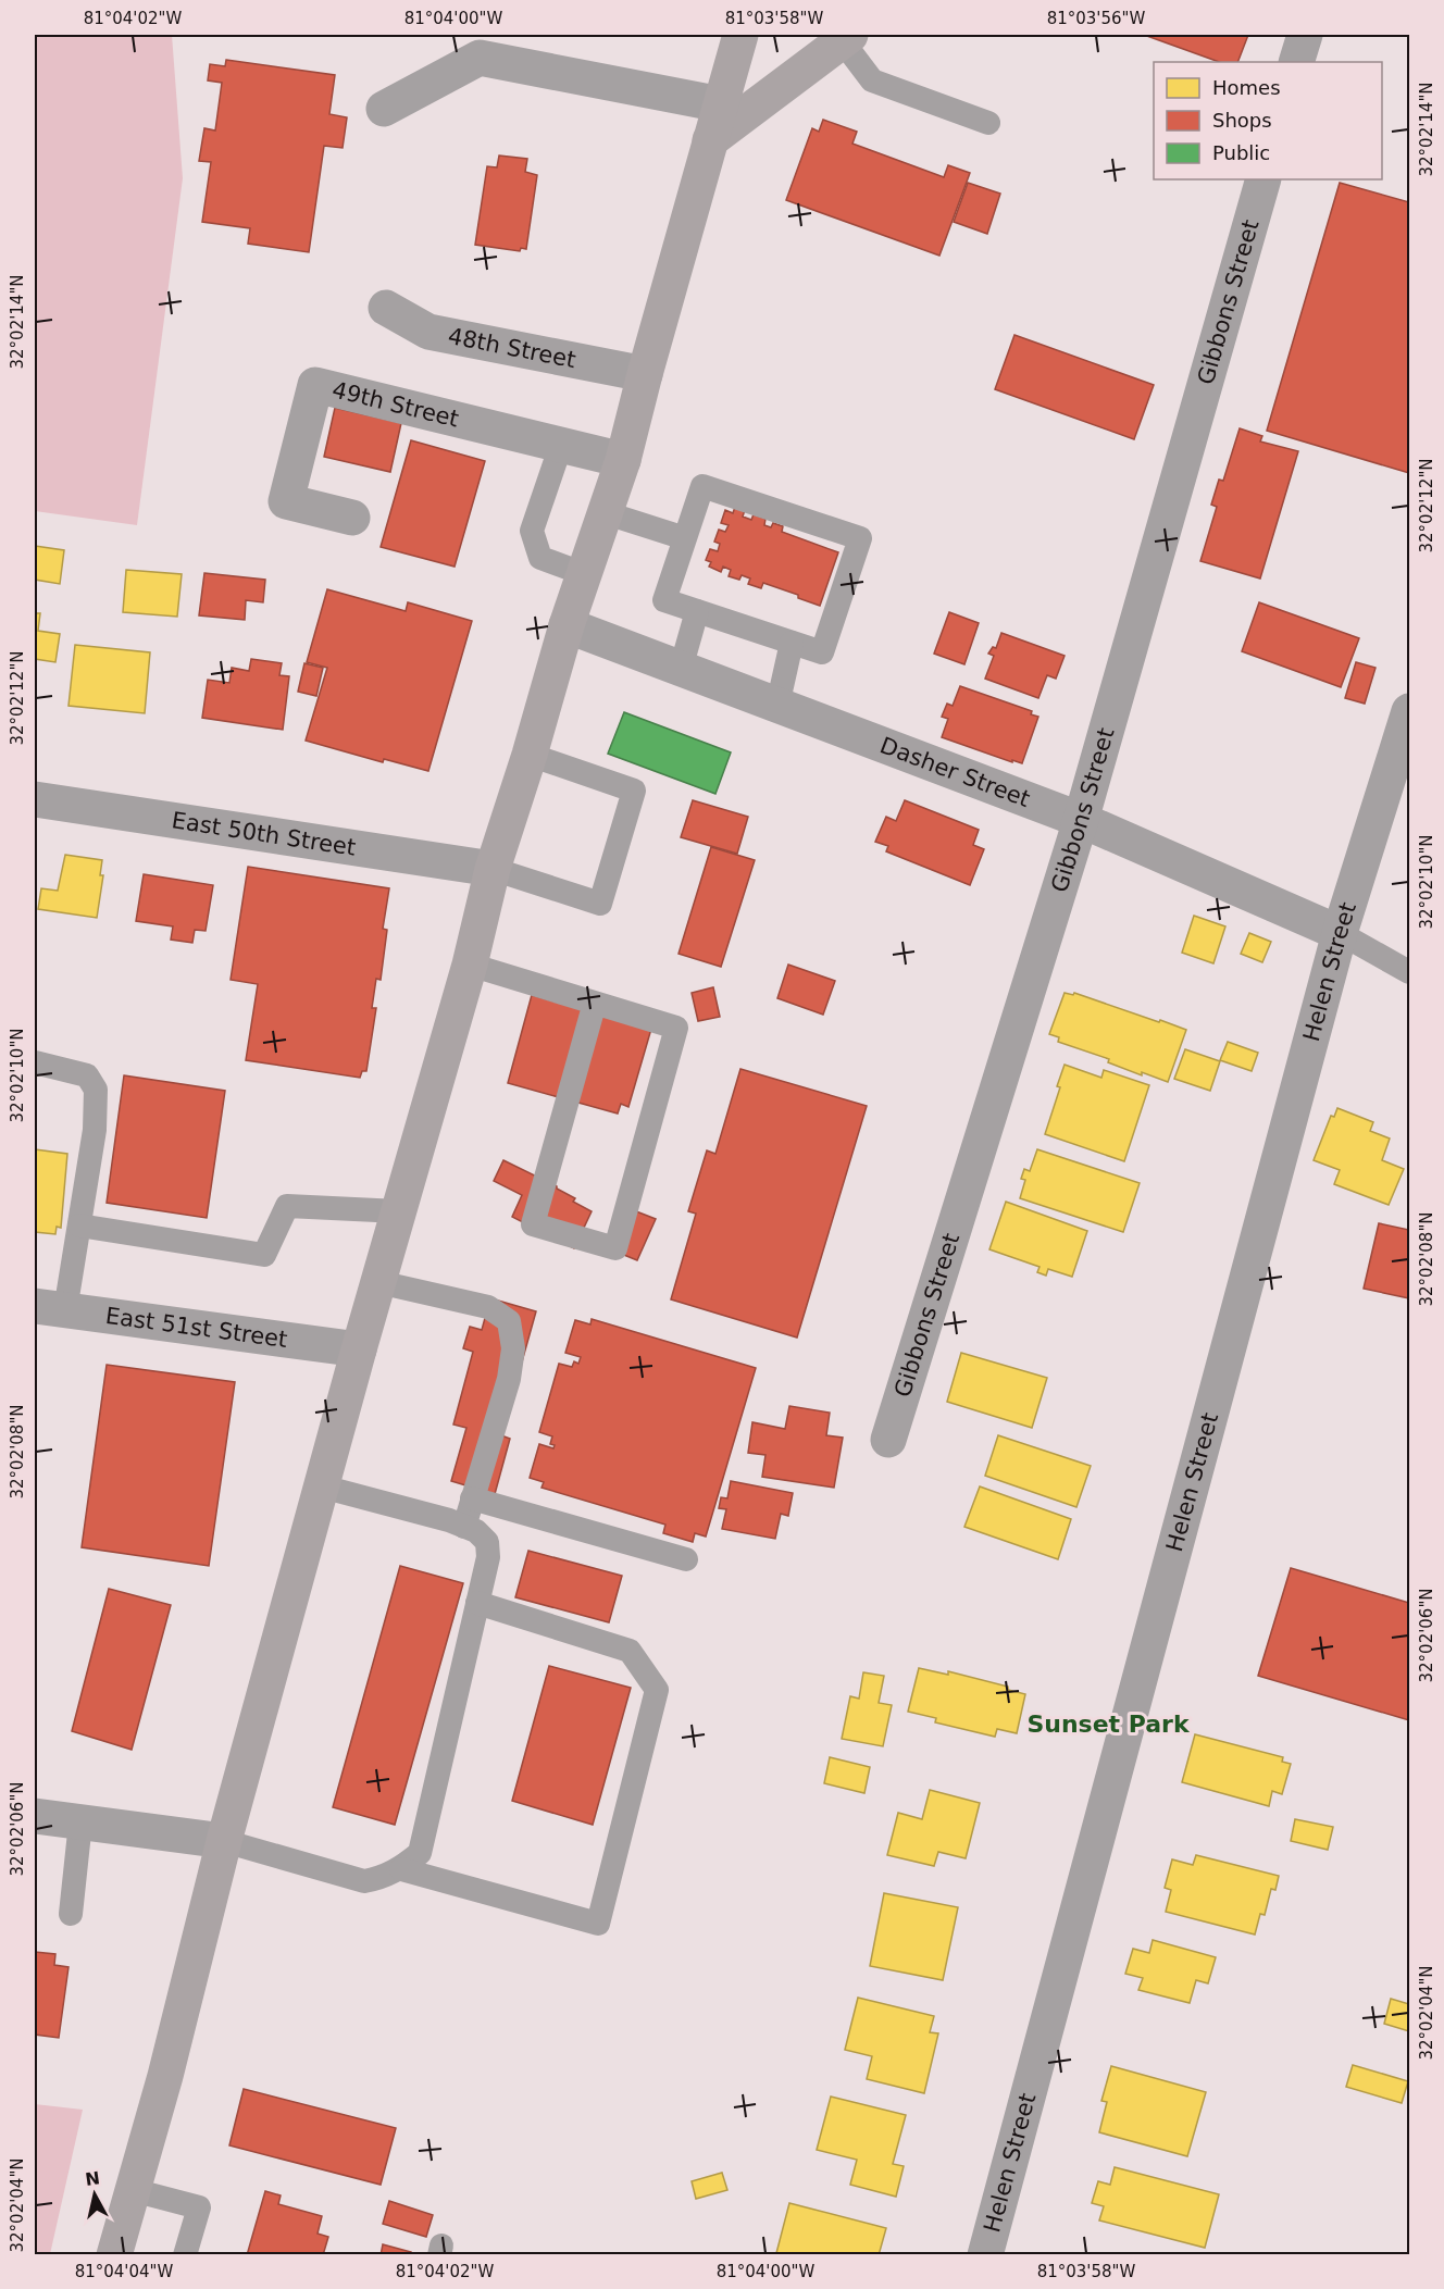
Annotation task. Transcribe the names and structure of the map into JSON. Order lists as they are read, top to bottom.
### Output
{
  "streets": {
    "street": [
      "Gibbons Street",
      "48th Street",
      "49th Street",
      "Dasher Street",
      "East 50th Street",
      "Helen Street",
      "East 51st Street"
    ]
  },
  "crossings": [
    ["Gibbons Street", "Dasher Street"],
    ["Dasher Street", "Helen Street"]
  ],
  "districts": ["Sunset Park"],
  "legend": ["Homes", "Shops", "Public"],
  "north": "top",
  "coordinates": [
    "81°04'02\"W",
    "81°04'00\"W",
    "81°03'58\"W",
    "81°03'56\"W",
    "32°02'14\"N",
    "32°02'12\"N",
    "32°02'10\"N",
    "32°02'08\"N",
    "32°02'06\"N",
    "32°02'04\"N",
    "81°04'04\"W"
  ]
}
